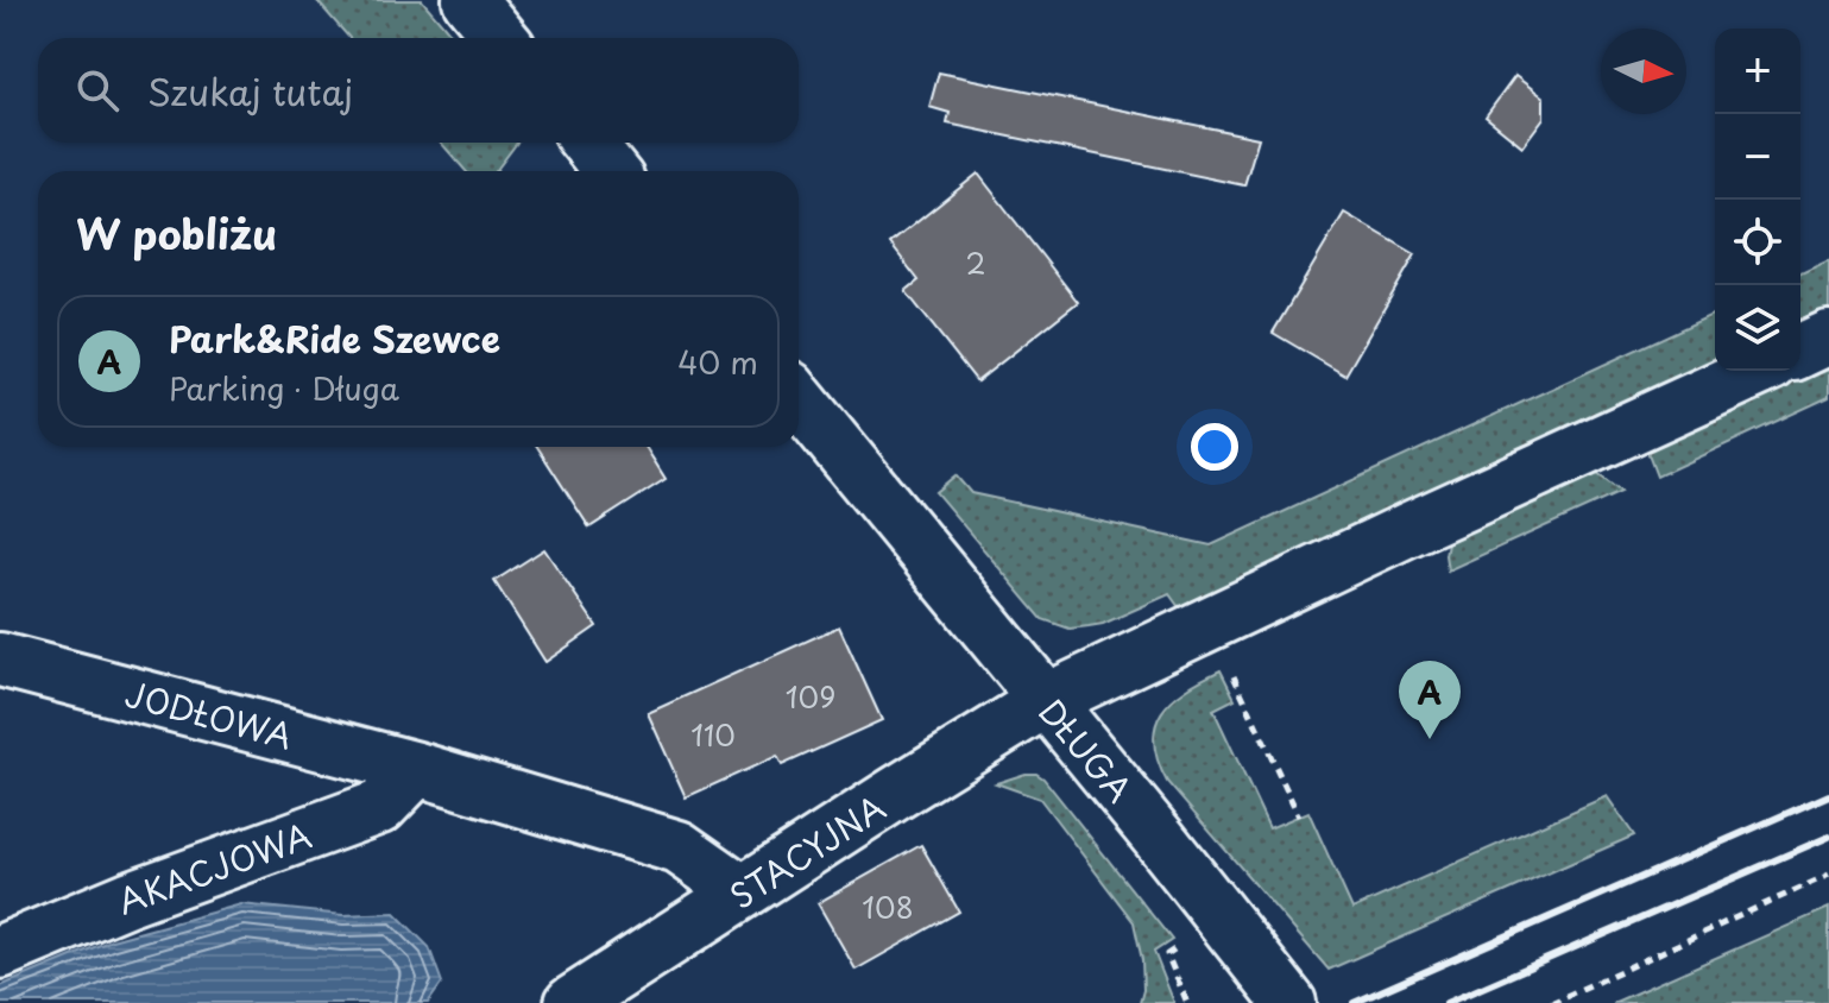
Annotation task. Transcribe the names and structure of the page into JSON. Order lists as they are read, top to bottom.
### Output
{
  "streets": {
    "street": [
      "JODŁOWA",
      "DŁUGA",
      "STACYJNA",
      "AKACJOWA"
    ]
  },
  "crossings": [
    ["JODŁOWA", "STACYJNA"],
    ["JODŁOWA", "AKACJOWA"],
    ["DŁUGA", "STACYJNA"]
  ],
  "house_numbers": [
    "2",
    "109",
    "110",
    "108"
  ],
  "north": "right",
  "page": {
    "map_buttons": ["+", "−"],
    "search": "Szukaj tutaj",
    "heading": "W pobliżu",
    "list": [
      {
        "mark": "A",
        "name": "Park&Ride Szewce",
        "note": "Parking · Długa",
        "value": "40 m"
      }
    ],
    "pins": "A"
  }
}
